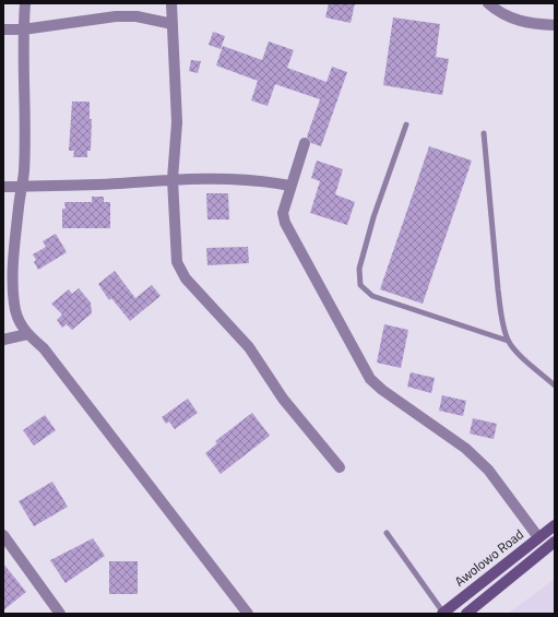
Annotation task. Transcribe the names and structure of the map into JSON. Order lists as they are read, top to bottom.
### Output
{
  "streets": {
    "main road": ["Awolowo Road"]
  }
}
